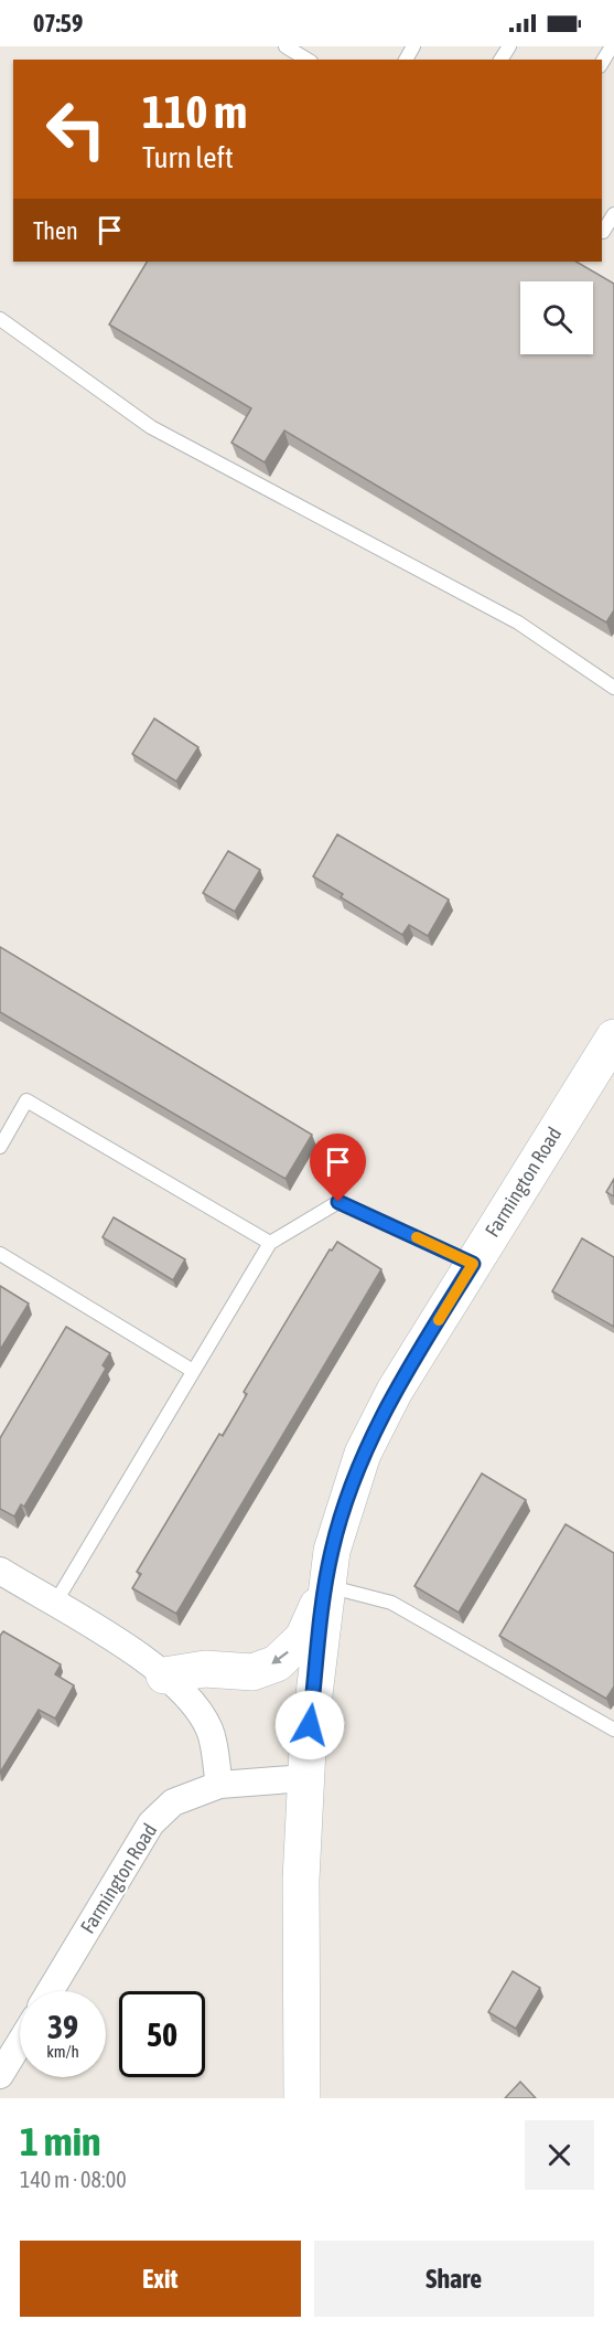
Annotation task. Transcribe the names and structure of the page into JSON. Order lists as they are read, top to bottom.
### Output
{
  "streets": {
    "main road": ["Farmington Road"]
  },
  "page": {
    "status": "07:59",
    "turn": ["110 m", "Turn left"],
    "then": "Then",
    "speed": "39 km/h",
    "limit": "50",
    "heading": ["1 min", "140 m · 08:00"],
    "buttons": ["Exit", "Share"]
  }
}
